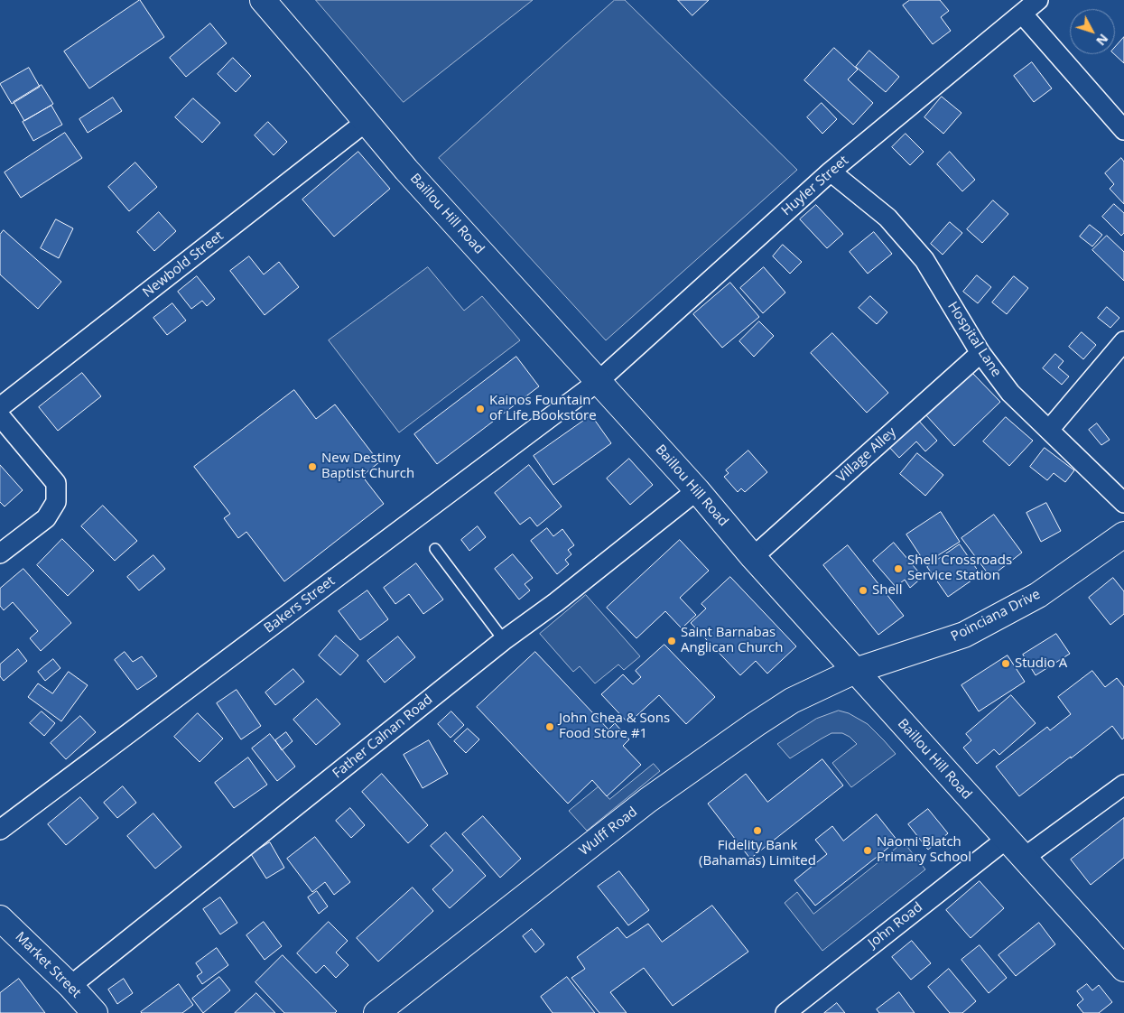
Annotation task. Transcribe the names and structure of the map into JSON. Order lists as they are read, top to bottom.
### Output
{
  "streets": {
    "main road": [
      "Baillou Hill Road",
      "Poinciana Drive",
      "Wulff Road",
      "Market Street"
    ],
    "street": [
      "Huyler Street",
      "Newbold Street",
      "Hospital Lane",
      "Village Alley",
      "Bakers Street",
      "Father Calnan Road",
      "John Road"
    ]
  },
  "crossings": [
    ["Huyler Street", "Baillou Hill Road"],
    ["Huyler Street", "Hospital Lane"],
    ["Huyler Street", "Bakers Street"],
    ["Baillou Hill Road", "Newbold Street"],
    ["Baillou Hill Road", "Village Alley"],
    ["Baillou Hill Road", "Bakers Street"],
    ["Baillou Hill Road", "Poinciana Drive"],
    ["Baillou Hill Road", "Father Calnan Road"],
    ["Baillou Hill Road", "Wulff Road"],
    ["Baillou Hill Road", "John Road"],
    ["Hospital Lane", "Village Alley"],
    ["Poinciana Drive", "Wulff Road"],
    ["Father Calnan Road", "Market Street"]
  ],
  "places": [
    "Kainos Fountain of Life Bookstore",
    "New Destiny Baptist Church",
    "Shell Crossroads Service Station",
    "Shell",
    "Saint Barnabas Anglican Church",
    "Studio A",
    "John Chea & Sons Food Store #1",
    "Fidelity Bank (Bahamas) Limited",
    "Naomi Blatch Primary School"
  ],
  "north": "bottom right"
}
